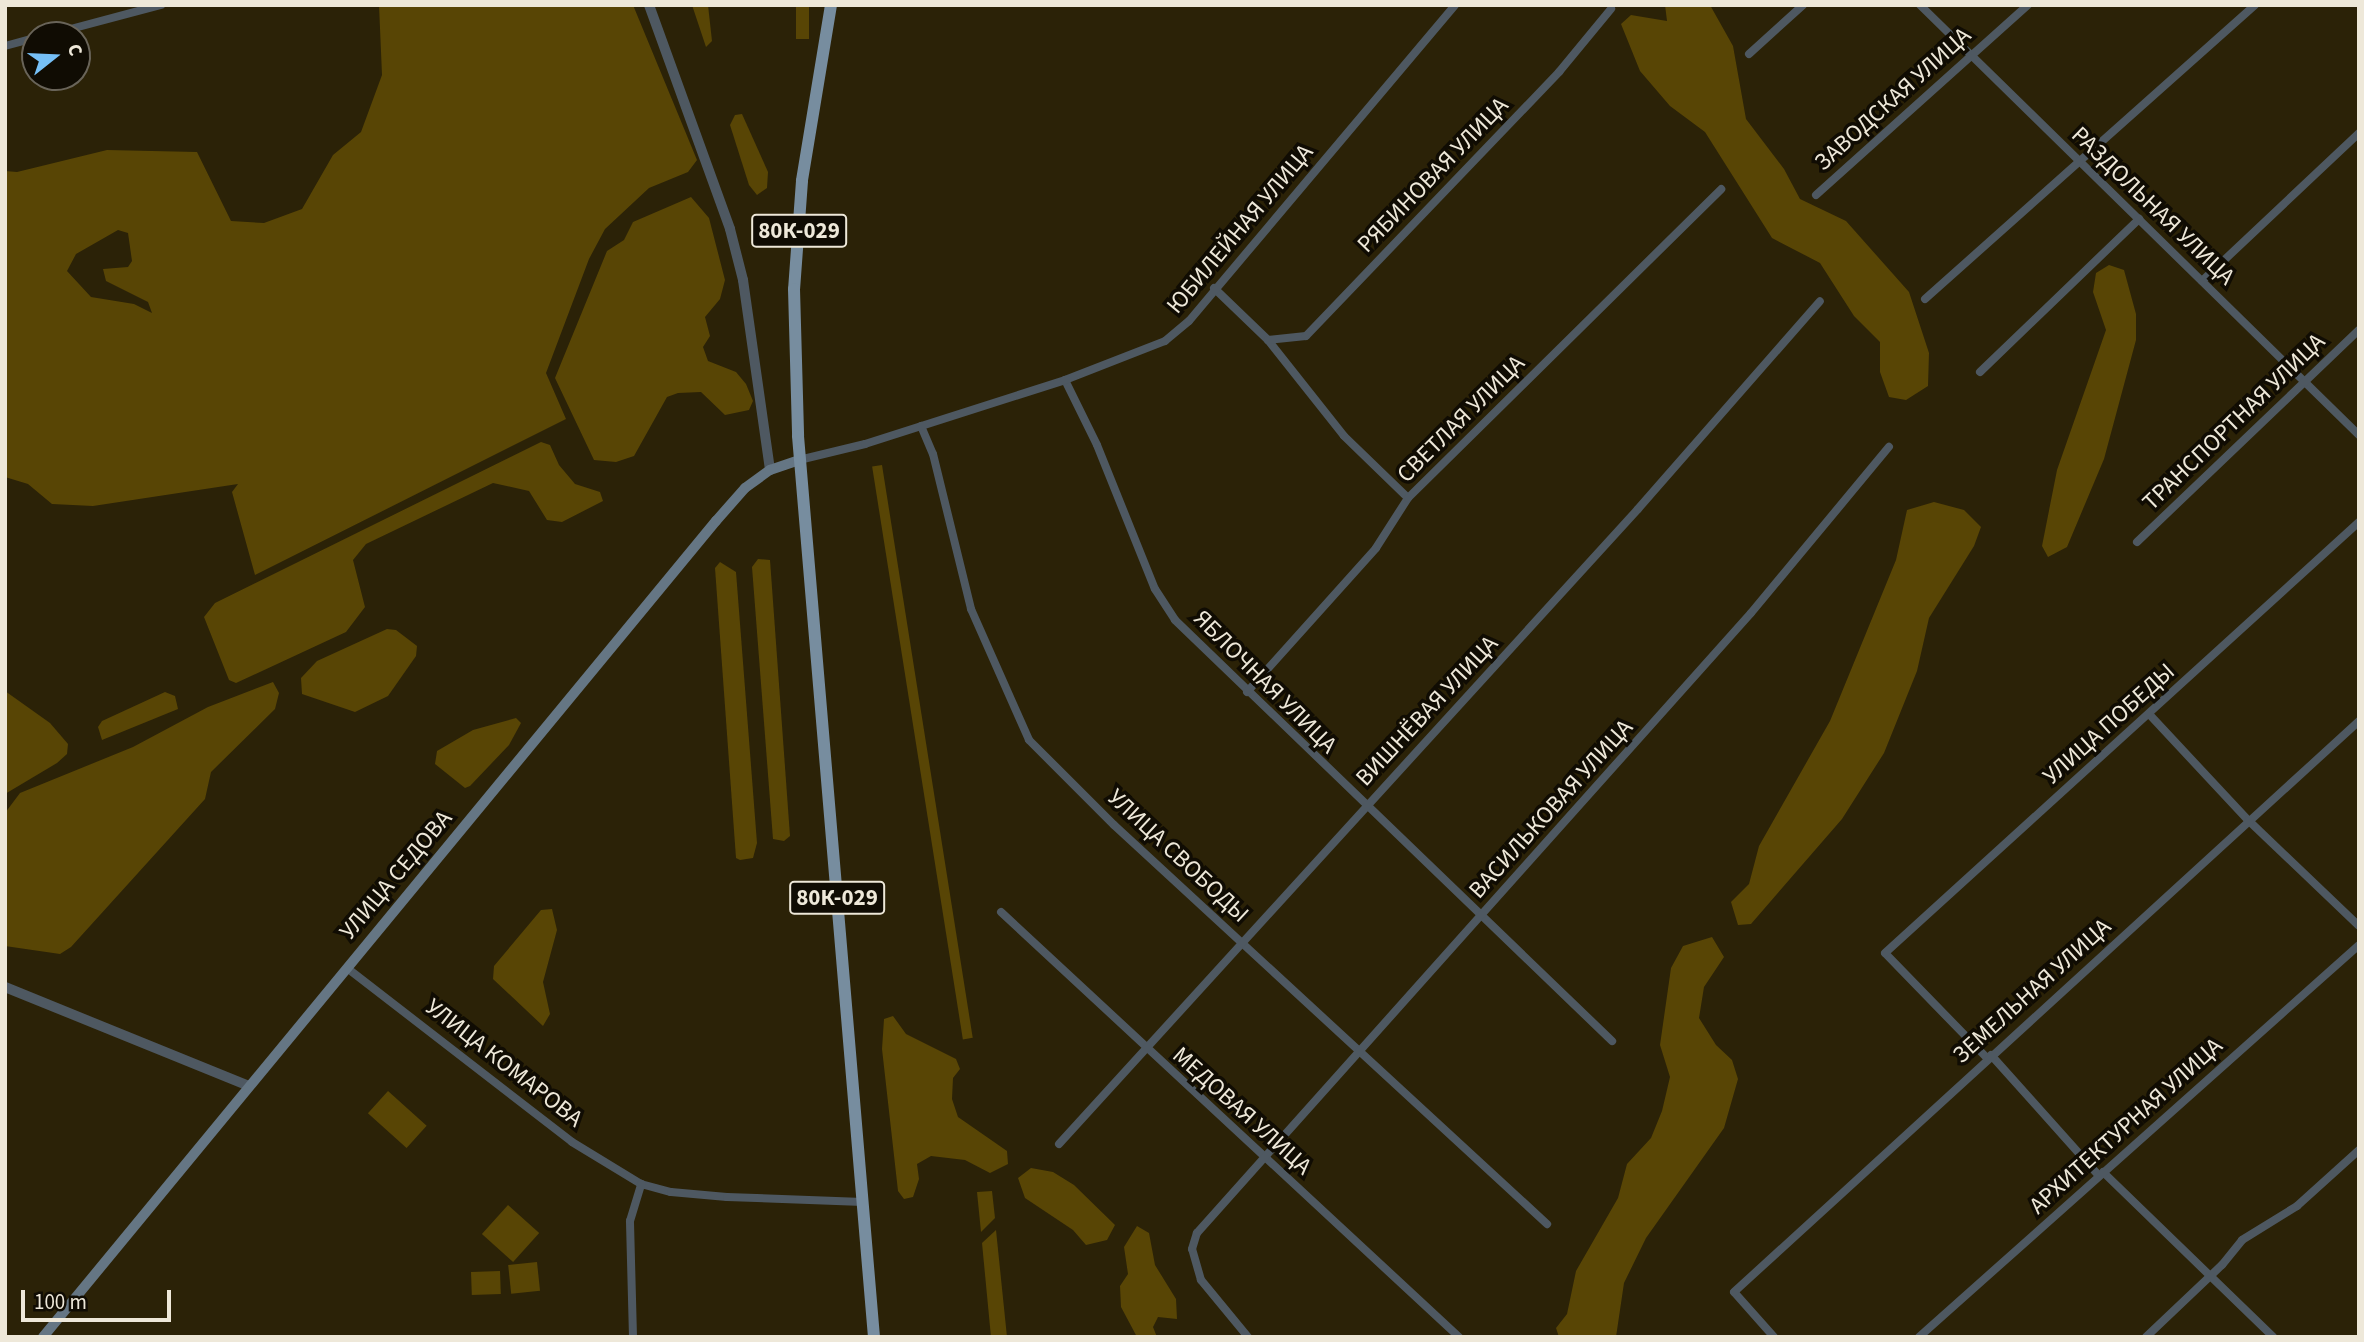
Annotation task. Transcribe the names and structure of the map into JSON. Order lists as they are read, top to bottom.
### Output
{
  "streets": {
    "main road": ["80К-029", "УЛИЦА СЕДОВА"],
    "street": [
      "ЗАВОДСКАЯ УЛИЦА",
      "РЯБИНОВАЯ УЛИЦА",
      "РАЗДОЛЬНАЯ УЛИЦА",
      "ЮБИЛЕЙНАЯ УЛИЦА",
      "СВЕТЛАЯ УЛИЦА",
      "ТРАНСПОРТНАЯ УЛИЦА",
      "ЯБЛОЧНАЯ УЛИЦА",
      "ВИШНЁВАЯ УЛИЦА",
      "УЛИЦА ПОБЕДЫ",
      "ВАСИЛЬКОВАЯ УЛИЦА",
      "УЛИЦА СВОБОДЫ",
      "ЗЕМЕЛЬНАЯ УЛИЦА",
      "УЛИЦА КОМАРОВА",
      "МЕДОВАЯ УЛИЦА",
      "АРХИТЕКТУРНАЯ УЛИЦА"
    ]
  },
  "crossings": [
    ["ЗАВОДСКАЯ УЛИЦА", "РАЗДОЛЬНАЯ УЛИЦА"],
    ["РАЗДОЛЬНАЯ УЛИЦА", "ТРАНСПОРТНАЯ УЛИЦА"],
    ["ЮБИЛЕЙНАЯ УЛИЦА", "80К-029"],
    ["ЮБИЛЕЙНАЯ УЛИЦА", "ЯБЛОЧНАЯ УЛИЦА"],
    ["ЮБИЛЕЙНАЯ УЛИЦА", "УЛИЦА СВОБОДЫ"],
    ["ЮБИЛЕЙНАЯ УЛИЦА", "УЛИЦА СЕДОВА"],
    ["80К-029", "УЛИЦА СЕДОВА"],
    ["80К-029", "УЛИЦА КОМАРОВА"],
    ["СВЕТЛАЯ УЛИЦА", "ЯБЛОЧНАЯ УЛИЦА"],
    ["ЯБЛОЧНАЯ УЛИЦА", "ВИШНЁВАЯ УЛИЦА"],
    ["ЯБЛОЧНАЯ УЛИЦА", "ВАСИЛЬКОВАЯ УЛИЦА"],
    ["ВИШНЁВАЯ УЛИЦА", "УЛИЦА СВОБОДЫ"],
    ["ВИШНЁВАЯ УЛИЦА", "МЕДОВАЯ УЛИЦА"],
    ["УЛИЦА ПОБЕДЫ", "ЗЕМЕЛЬНАЯ УЛИЦА"],
    ["ВАСИЛЬКОВАЯ УЛИЦА", "УЛИЦА СВОБОДЫ"],
    ["ВАСИЛЬКОВАЯ УЛИЦА", "МЕДОВАЯ УЛИЦА"],
    ["УЛИЦА СЕДОВА", "УЛИЦА КОМАРОВА"]
  ],
  "scale_bar": "100 m",
  "north": "right"
}
